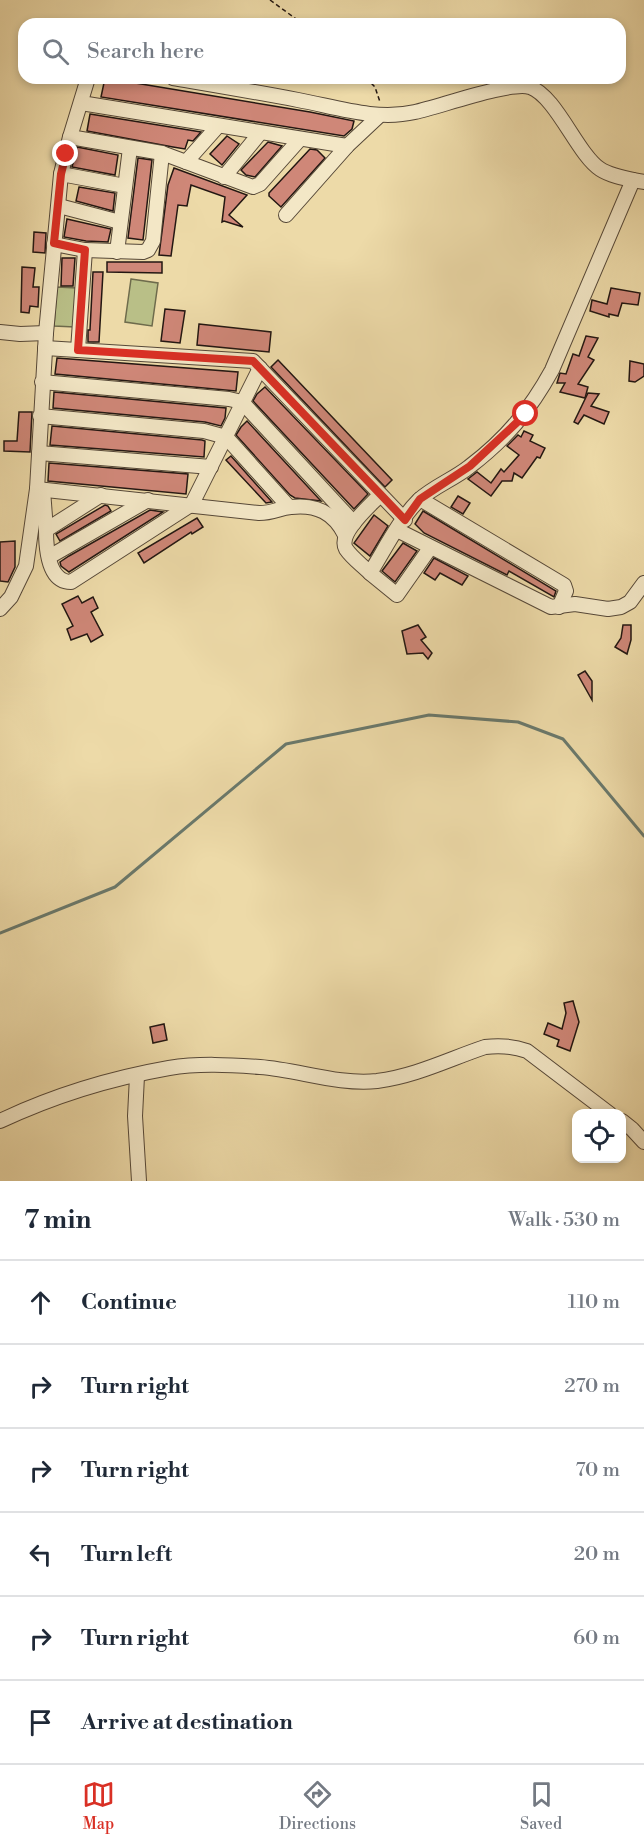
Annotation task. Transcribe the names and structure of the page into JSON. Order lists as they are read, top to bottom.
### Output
{
  "page": {
    "search": "Search here",
    "heading": ["7 min", "Walk · 530 m"],
    "list": [
      ["Continue", "110 m"],
      ["Turn right", "270 m"],
      ["Turn right", "70 m"],
      ["Turn left", "20 m"],
      ["Turn right", "60 m"],
      "Arrive at destination"
    ],
    "nav": ["Map", "Directions", "Saved"]
  }
}
